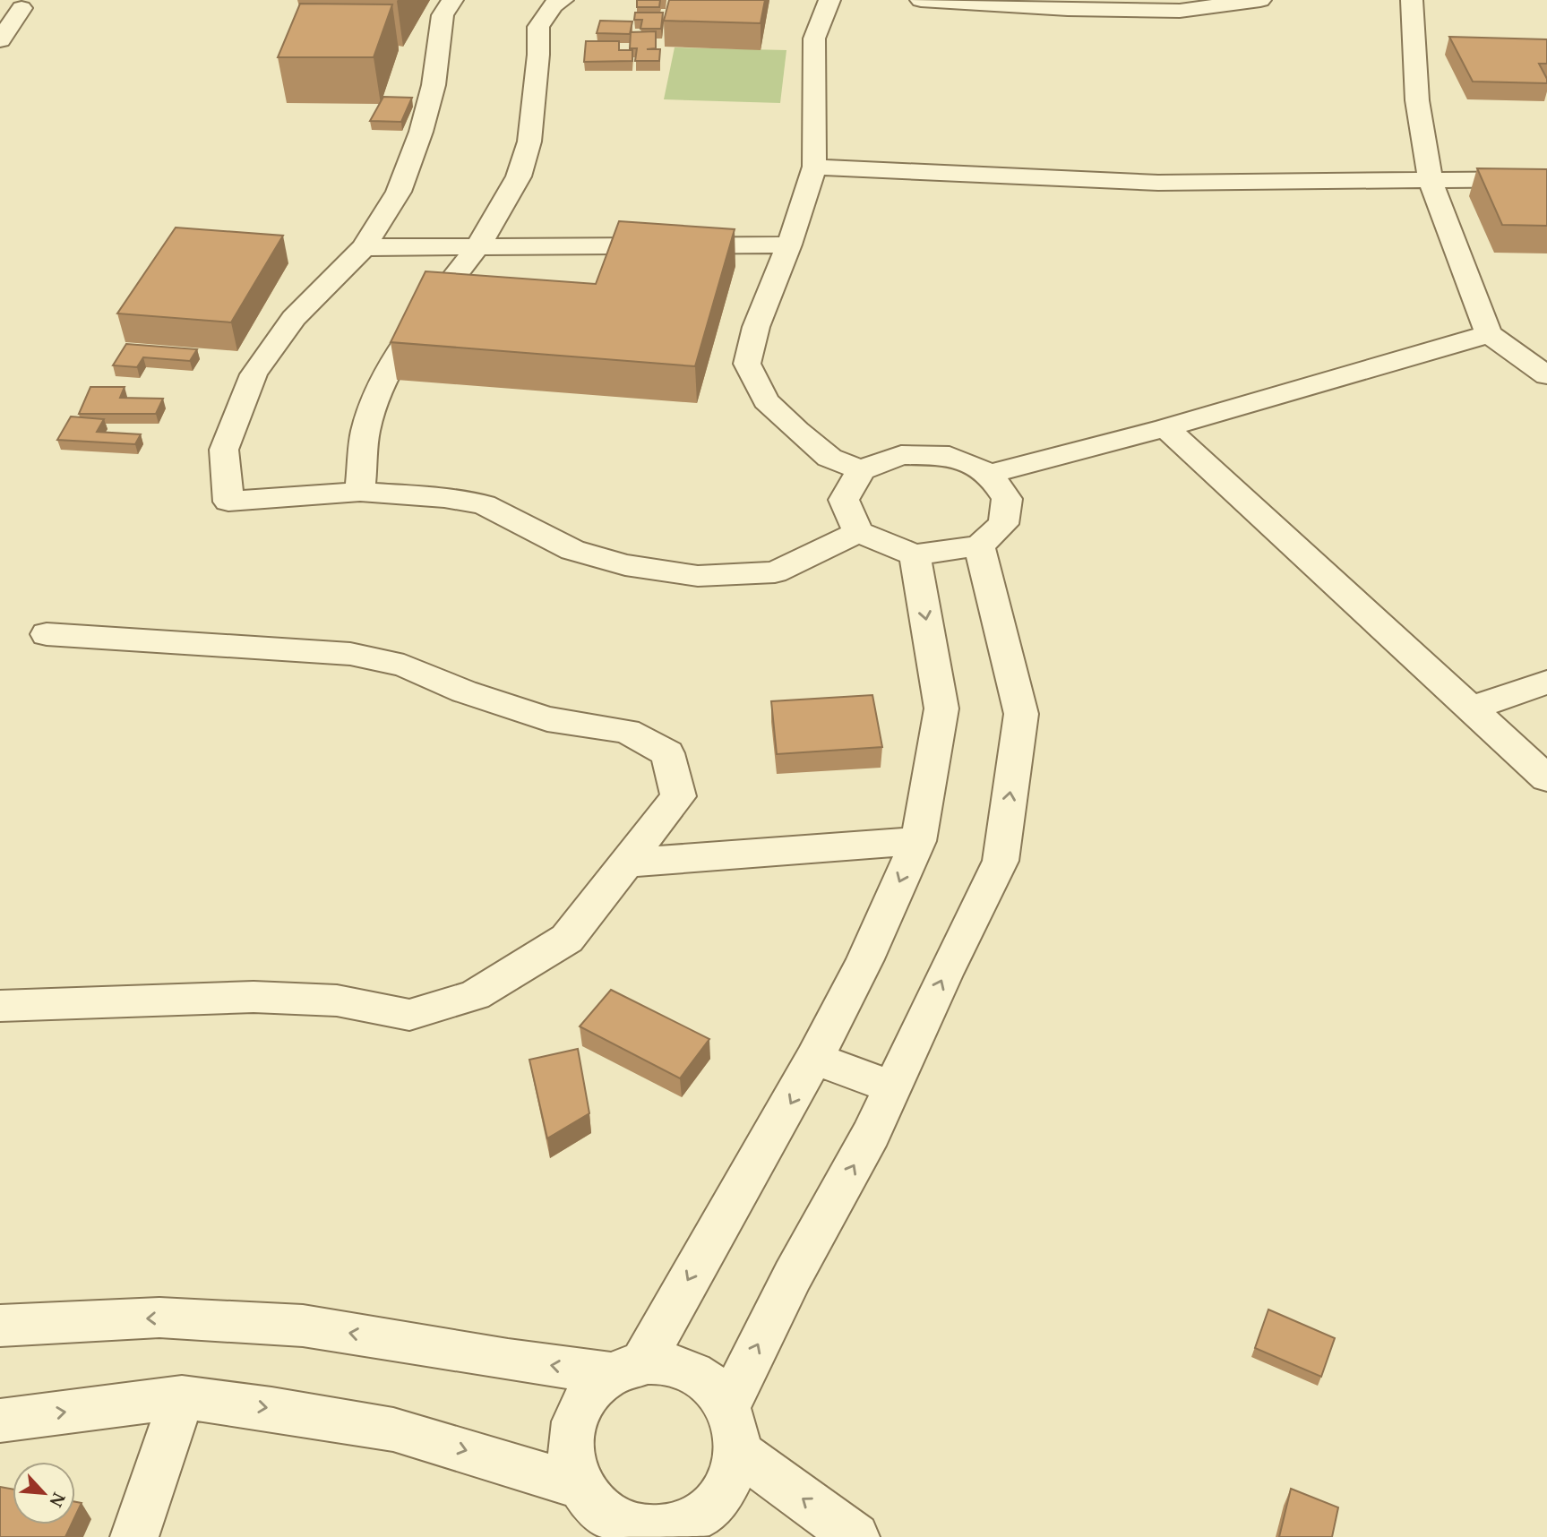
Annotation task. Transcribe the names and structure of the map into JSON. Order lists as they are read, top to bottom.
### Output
{
  "north": "bottom right"
}
